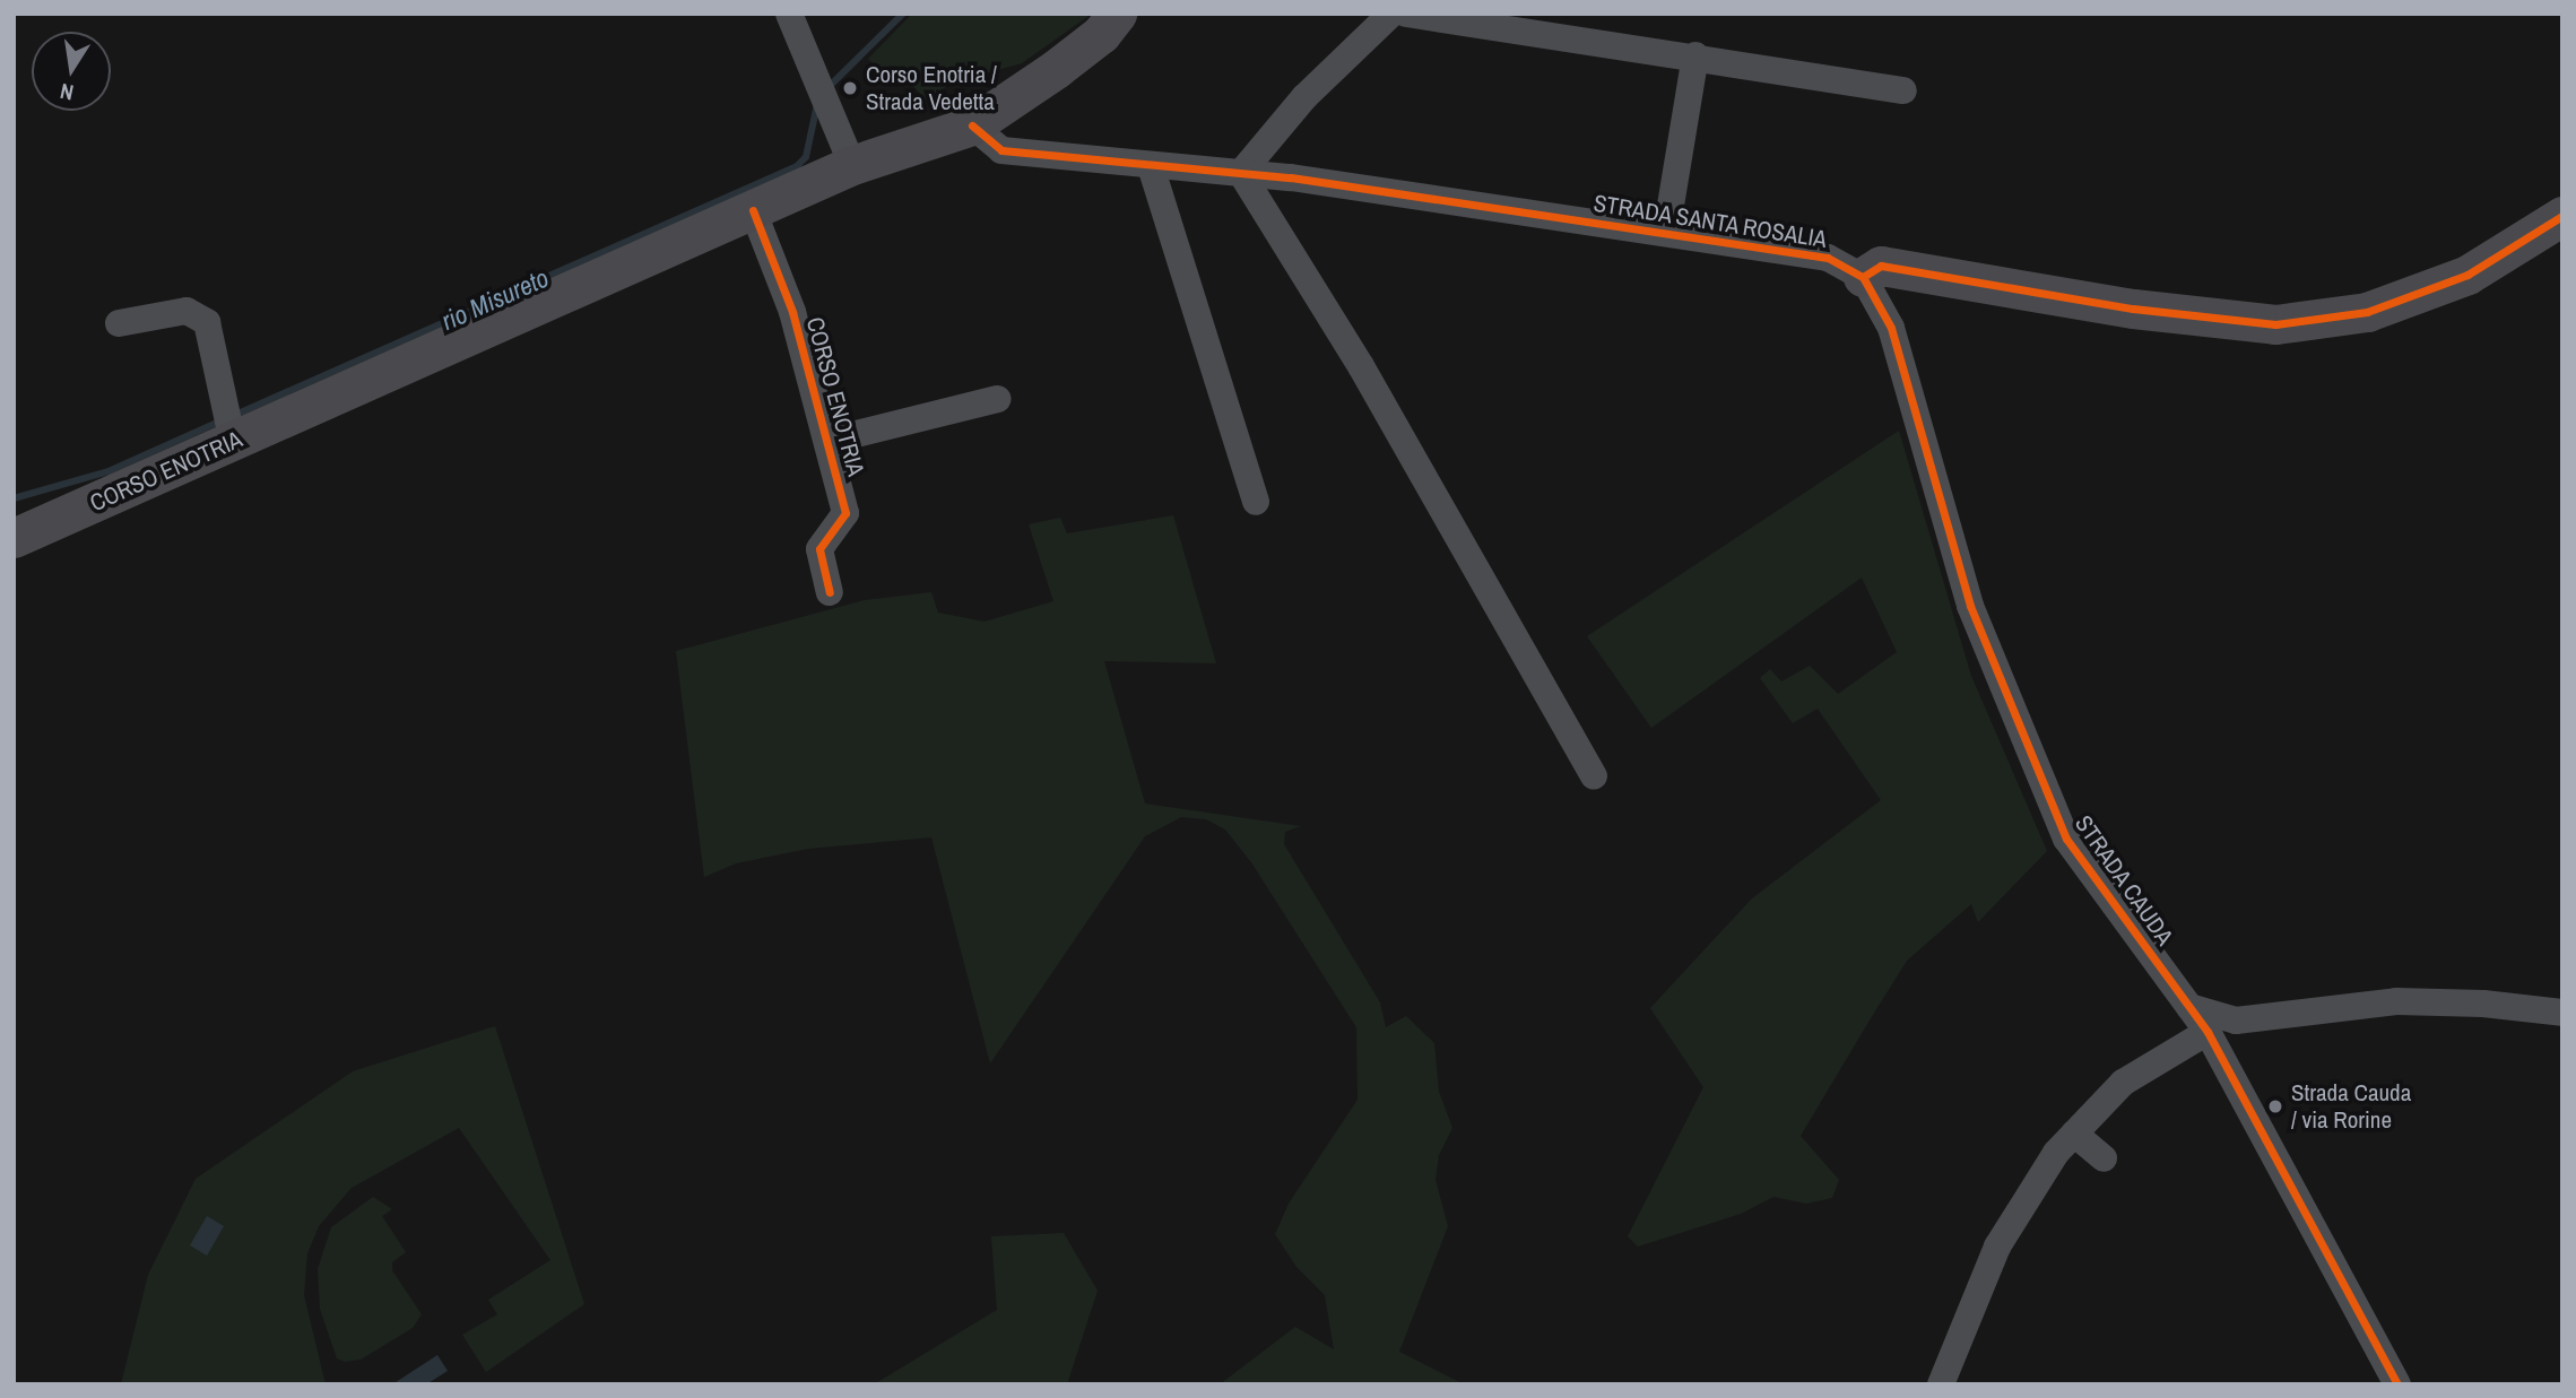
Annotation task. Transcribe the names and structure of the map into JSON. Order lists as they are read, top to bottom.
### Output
{
  "streets": {
    "main road": ["CORSO ENOTRIA"],
    "street": ["STRADA SANTA ROSALIA", "STRADA CAUDA"]
  },
  "crossings": [
    ["STRADA SANTA ROSALIA", "CORSO ENOTRIA"],
    ["STRADA SANTA ROSALIA", "STRADA CAUDA"]
  ],
  "water": ["rio Misureto"],
  "places": ["Corso Enotria / Strada Vedetta", "Strada Cauda / via Rorine"],
  "north": "bottom"
}
